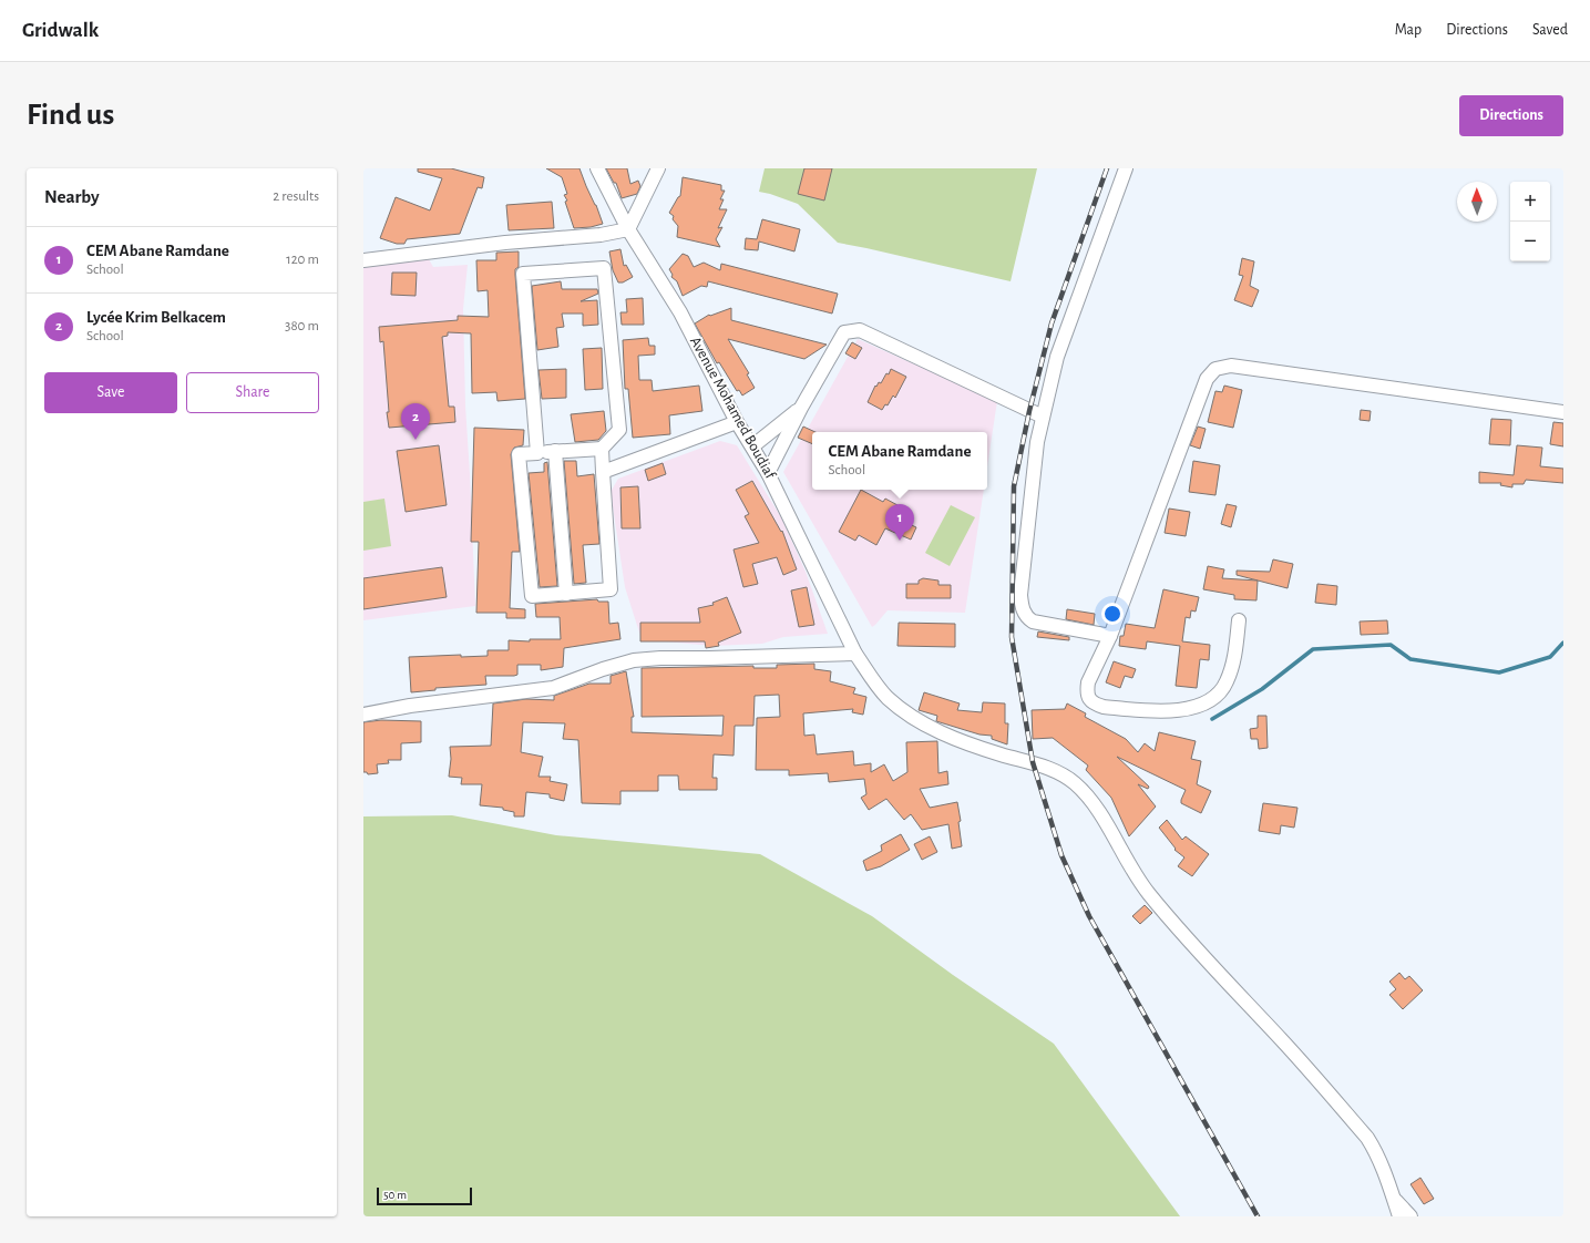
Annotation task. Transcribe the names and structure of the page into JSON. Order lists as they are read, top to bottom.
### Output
{
  "streets": {
    "street": ["Avenue Mohamed Boudiaf"]
  },
  "scale_bar": "50 m",
  "north": "top",
  "page": {
    "header": "Gridwalk",
    "nav": ["Map", "Directions", "Saved"],
    "buttons": [
      "Directions",
      ["Save", "Share"]
    ],
    "title": "Find us",
    "heading": ["Nearby", "2 results"],
    "map_buttons": ["+", "−"],
    "list": [
      {
        "mark": "1",
        "name": "CEM Abane Ramdane",
        "note": "School",
        "value": "120 m"
      },
      {
        "mark": "2",
        "name": "Lycée Krim Belkacem",
        "note": "School",
        "value": "380 m"
      }
    ],
    "pins": ["2", "1"],
    "popup": ["CEM Abane Ramdane", "School"],
    "scale": "50 m"
  }
}
